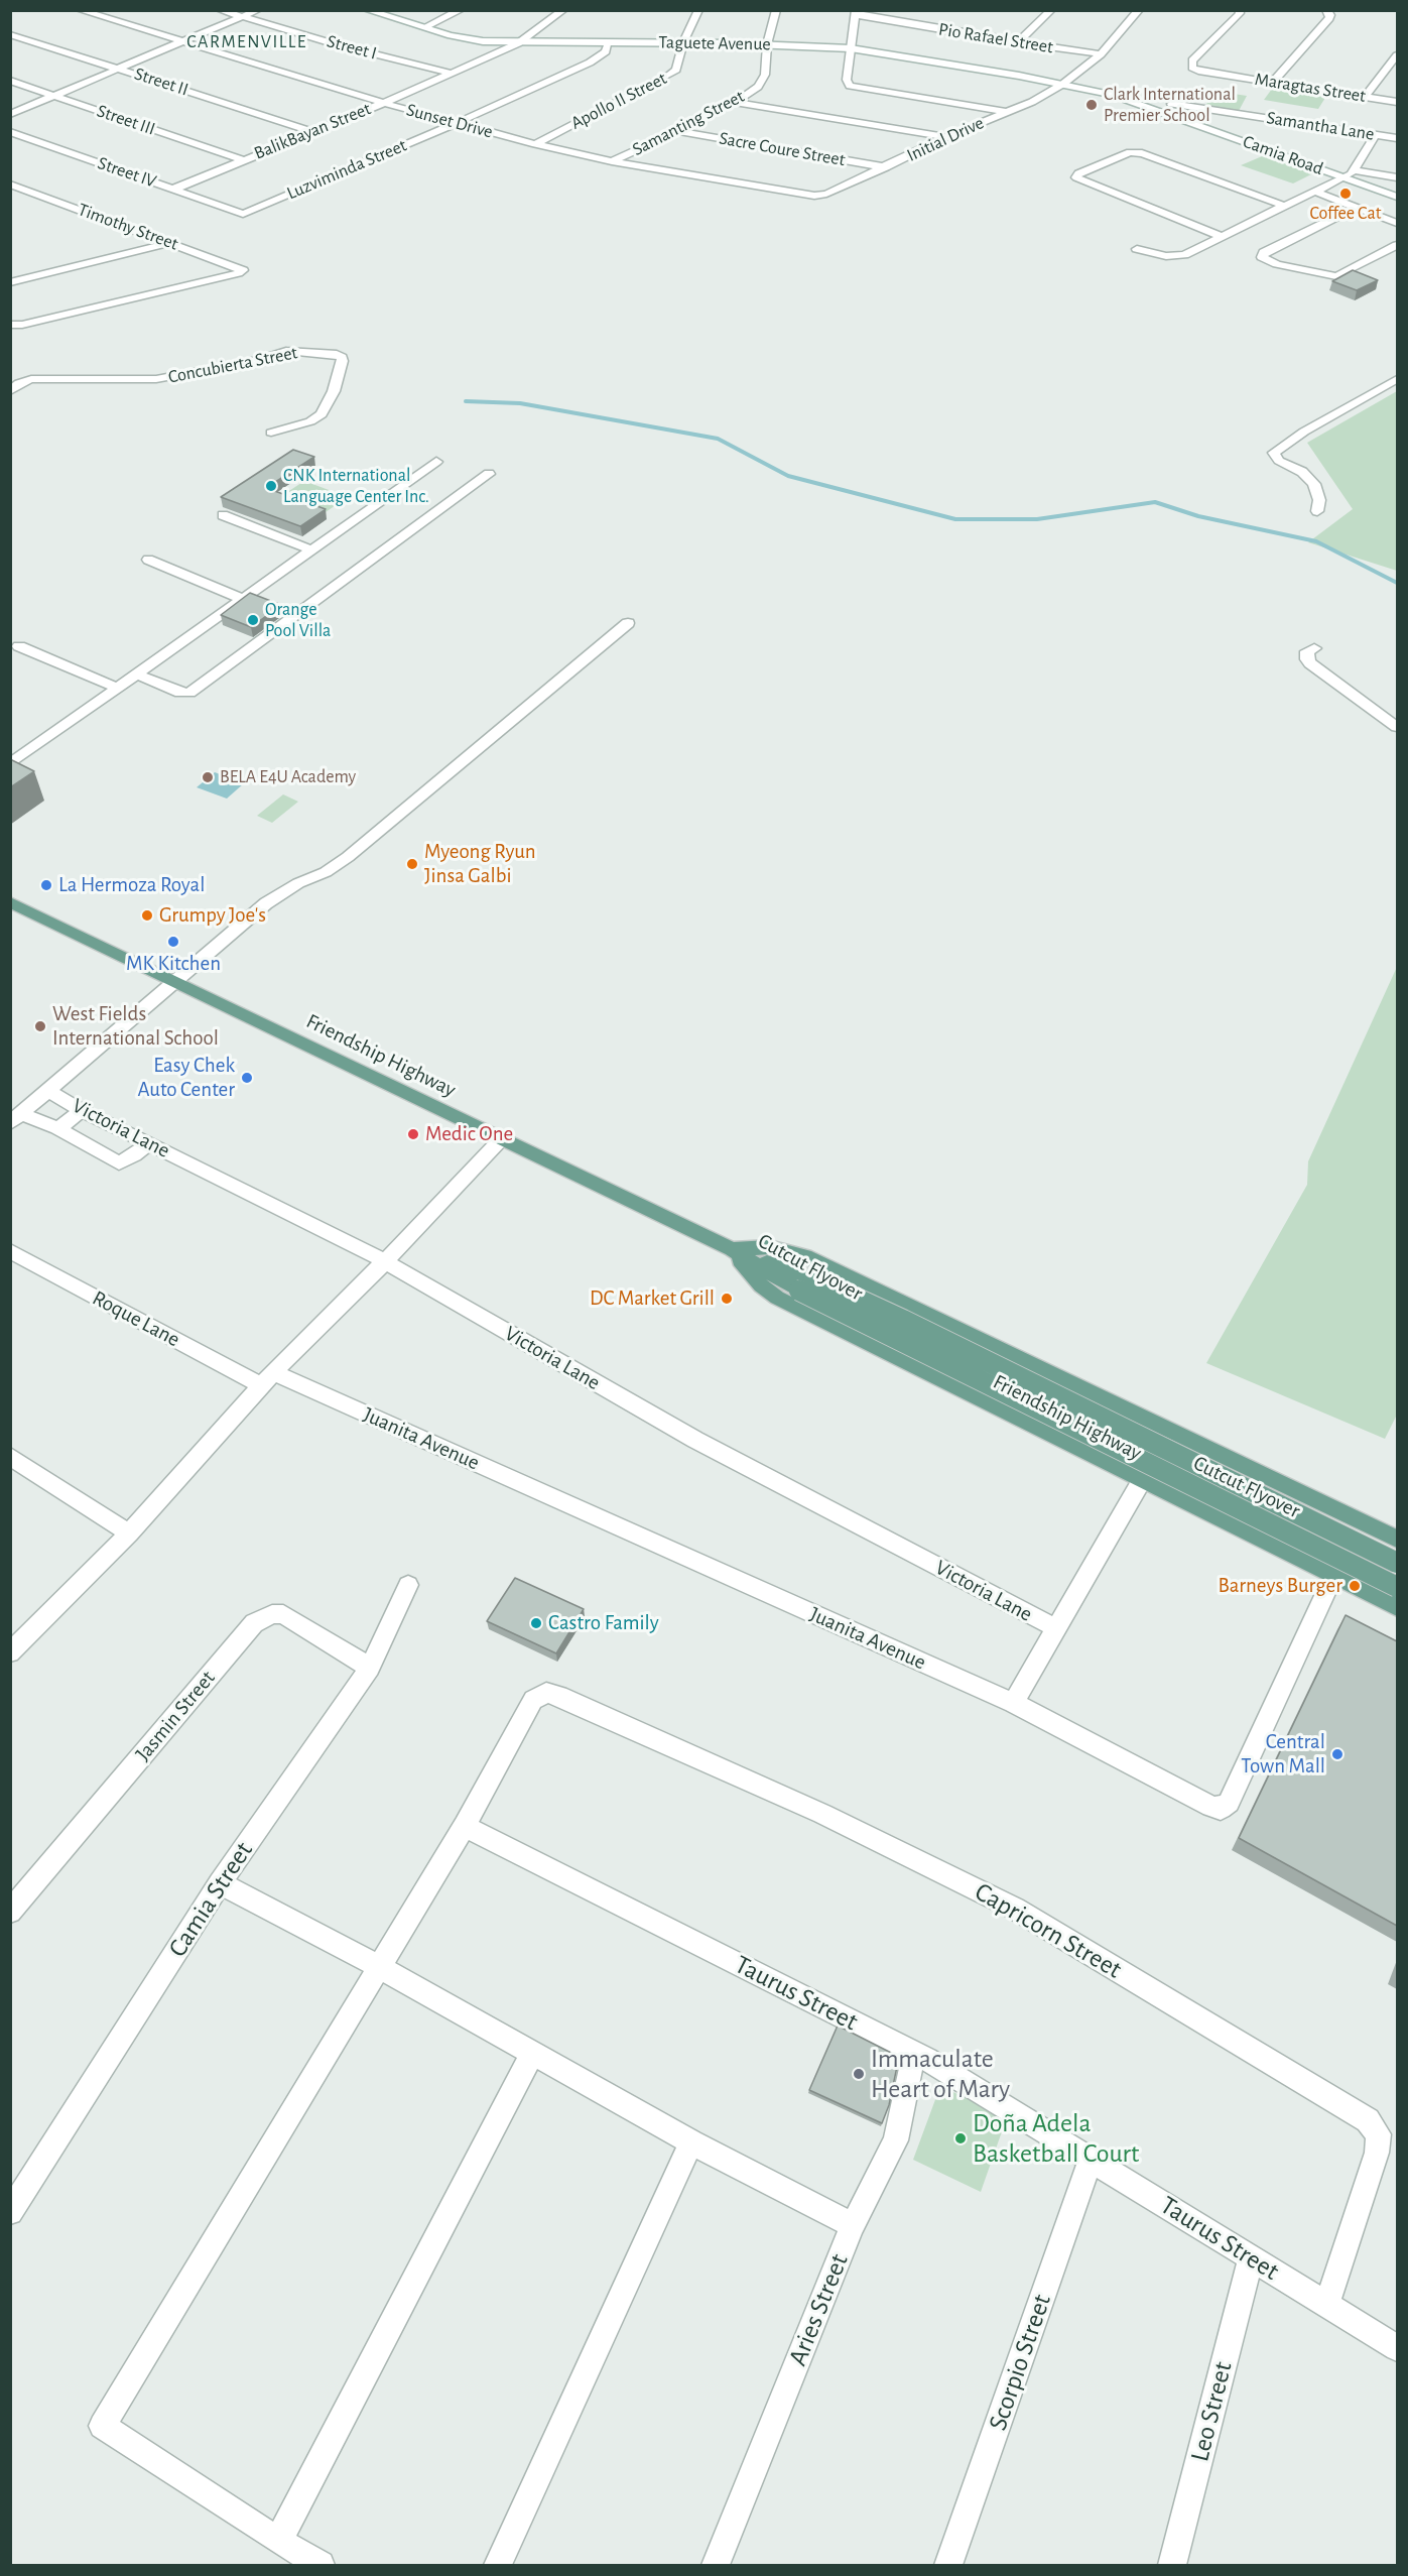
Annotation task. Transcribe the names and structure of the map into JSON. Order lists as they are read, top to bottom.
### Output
{
  "streets": {
    "main road": ["Friendship Highway", "Cutcut Flyover"],
    "street": [
      "Pio Rafael Street",
      "Taguete Avenue",
      "Street I",
      "Street II",
      "Maragtas Street",
      "Apollo II Street",
      "Street III",
      "Sunset Drive",
      "Samanting Street",
      "Samantha Lane",
      "BalikBayan Street",
      "Initial Drive",
      "Sacre Coure Street",
      "Camia Road",
      "Luzviminda Street",
      "Street IV",
      "Timothy Street",
      "Concubierta Street",
      "Victoria Lane",
      "Roque Lane",
      "Juanita Avenue",
      "Jasmin Street",
      "Camia Street",
      "Capricorn Street",
      "Taurus Street",
      "Aries Street",
      "Scorpio Street",
      "Leo Street"
    ]
  },
  "crossings": [
    ["Pio Rafael Street", "Initial Drive"],
    ["Taguete Avenue", "Apollo II Street"],
    ["Taguete Avenue", "Samanting Street"],
    ["Taguete Avenue", "BalikBayan Street"],
    ["Taguete Avenue", "Initial Drive"],
    ["Taguete Avenue", "Camia Road"],
    ["Taguete Avenue", "Luzviminda Street"],
    ["Street I", "BalikBayan Street"],
    ["Street II", "BalikBayan Street"],
    ["Apollo II Street", "Sunset Drive"],
    ["Street III", "BalikBayan Street"],
    ["Sunset Drive", "Samanting Street"],
    ["Sunset Drive", "BalikBayan Street"],
    ["Sunset Drive", "Initial Drive"],
    ["Sunset Drive", "Luzviminda Street"],
    ["Samanting Street", "Sacre Coure Street"],
    ["BalikBayan Street", "Street IV"],
    ["Initial Drive", "Sacre Coure Street"],
    ["Initial Drive", "Camia Road"],
    ["Luzviminda Street", "Street IV"],
    ["Friendship Highway", "Cutcut Flyover"],
    ["Friendship Highway", "Juanita Avenue"],
    ["Roque Lane", "Juanita Avenue"],
    ["Jasmin Street", "Camia Street"],
    ["Capricorn Street", "Taurus Street"],
    ["Taurus Street", "Aries Street"],
    ["Taurus Street", "Scorpio Street"],
    ["Taurus Street", "Leo Street"]
  ],
  "districts": ["CARMENVILLE"],
  "places": [
    "Clark International Premier School",
    "Coffee Cat",
    "CNK International Language Center Inc.",
    "Orange Pool Villa",
    "BELA E4U Academy",
    "Myeong Ryun Jinsa Galbi",
    "La Hermoza Royal",
    "Grumpy Joe's",
    "MK Kitchen",
    "West Fields International School",
    "Easy Chek Auto Center",
    "Medic One",
    "DC Market Grill",
    "Barneys Burger",
    "Castro Family",
    "Central Town Mall",
    "Immaculate Heart of Mary",
    "Doña Adela Basketball Court"
  ]
}
